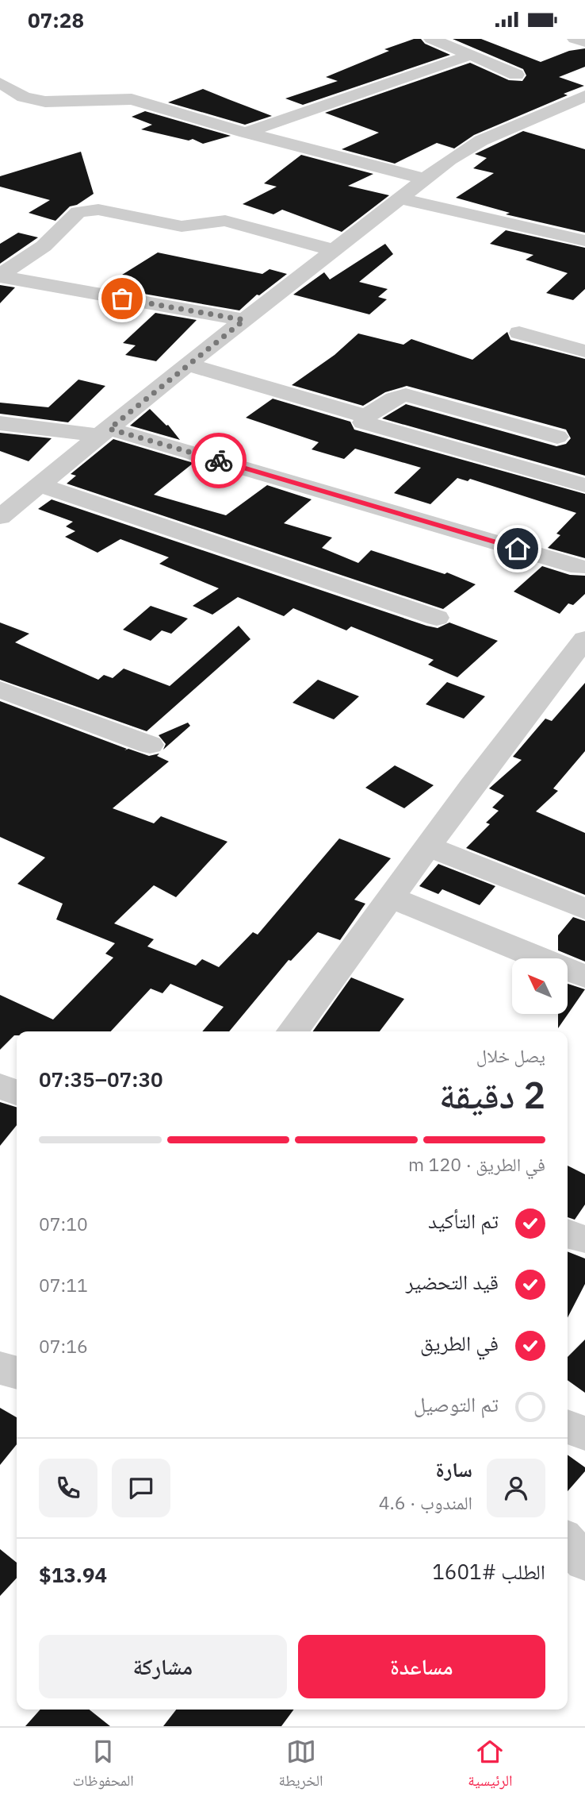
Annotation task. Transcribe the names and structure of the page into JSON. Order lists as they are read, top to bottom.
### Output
{
  "north": "top left",
  "page": {
    "status": "07:28",
    "heading": ["2 دقيقة", "يصل خلال", "07:30–07:35"],
    "panel": [
      "سارة",
      "المندوب · 4.6",
      "الطلب #1601",
      "$13.94"
    ],
    "bar": "في الطريق · 120 m",
    "list": [
      ["تم التأكيد", "07:10"],
      ["قيد التحضير", "07:11"],
      ["في الطريق", "07:16"],
      "تم التوصيل"
    ],
    "buttons": ["مساعدة", "مشاركة"],
    "tabs": ["الرئيسية", "الخريطة", "المحفوظات"]
  }
}
